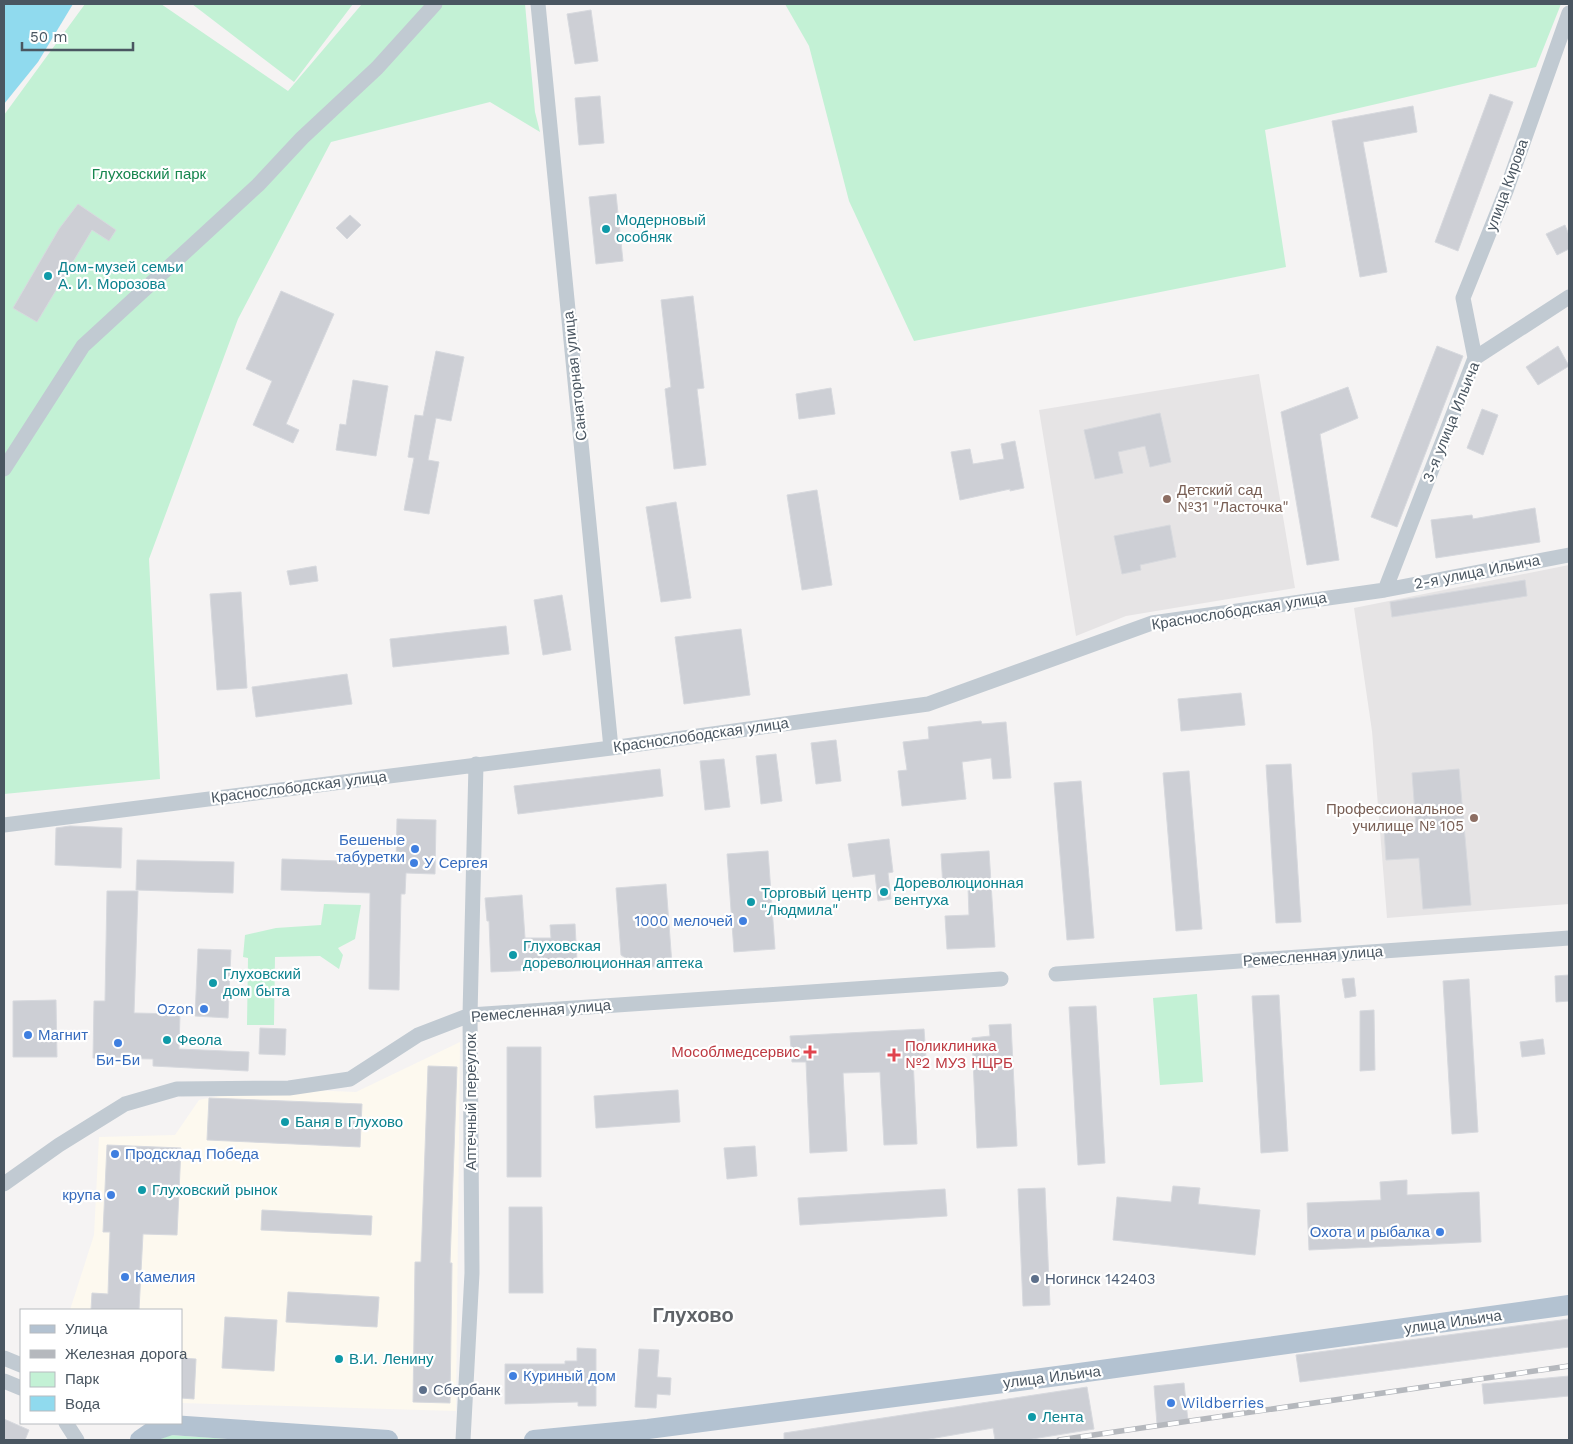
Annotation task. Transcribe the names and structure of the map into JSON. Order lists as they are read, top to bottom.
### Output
{
  "streets": {
    "main road": ["улица Ильича"],
    "street": [
      "улица Кирова",
      "Санаторная улица",
      "3-я улица Ильича",
      "2-я улица Ильича",
      "Краснослободская улица",
      "Ремесленная улица",
      "Аптечный переулок"
    ]
  },
  "crossings": [
    ["улица Кирова", "3-я улица Ильича"],
    ["Санаторная улица", "Краснослободская улица"],
    ["3-я улица Ильича", "2-я улица Ильича"],
    ["3-я улица Ильича", "Краснослободская улица"],
    ["2-я улица Ильича", "Краснослободская улица"],
    ["Краснослободская улица", "Аптечный переулок"],
    ["Ремесленная улица", "Аптечный переулок"]
  ],
  "districts": ["Глухово"],
  "parks": ["Глуховский парк"],
  "places": {
    "other": [
      "Модерновый особняк",
      "Дом-музей семьи А. И. Морозова",
      "Детский сад №31 \"Ласточка\"",
      "Профессиональное училище № 105",
      "Бешеные табуретки",
      "У Сергея",
      "Дореволюционная вентуха",
      "Торговый центр \"Людмила\"",
      "1000 мелочей",
      "Глуховская дореволюционная аптека",
      "Глуховский дом быта",
      "Ozon",
      "Магнит",
      "Феола",
      "Би-Би",
      "Баня в Глухово",
      "Продсклад Победа",
      "Глуховский рынок",
      "крупа",
      "Охота и рыбалка",
      "Камелия",
      "Ногинск 142403",
      "В.И. Ленину",
      "Куриный дом",
      "Сбербанк",
      "Wildberries",
      "Лента"
    ],
    "health": ["Мособлмедсервис", "Поликлиника №2 МУЗ НЦРБ"]
  },
  "legend": [
    "Улица",
    "Железная дорога",
    "Парк",
    "Вода"
  ],
  "scale_bar": "50 m"
}
